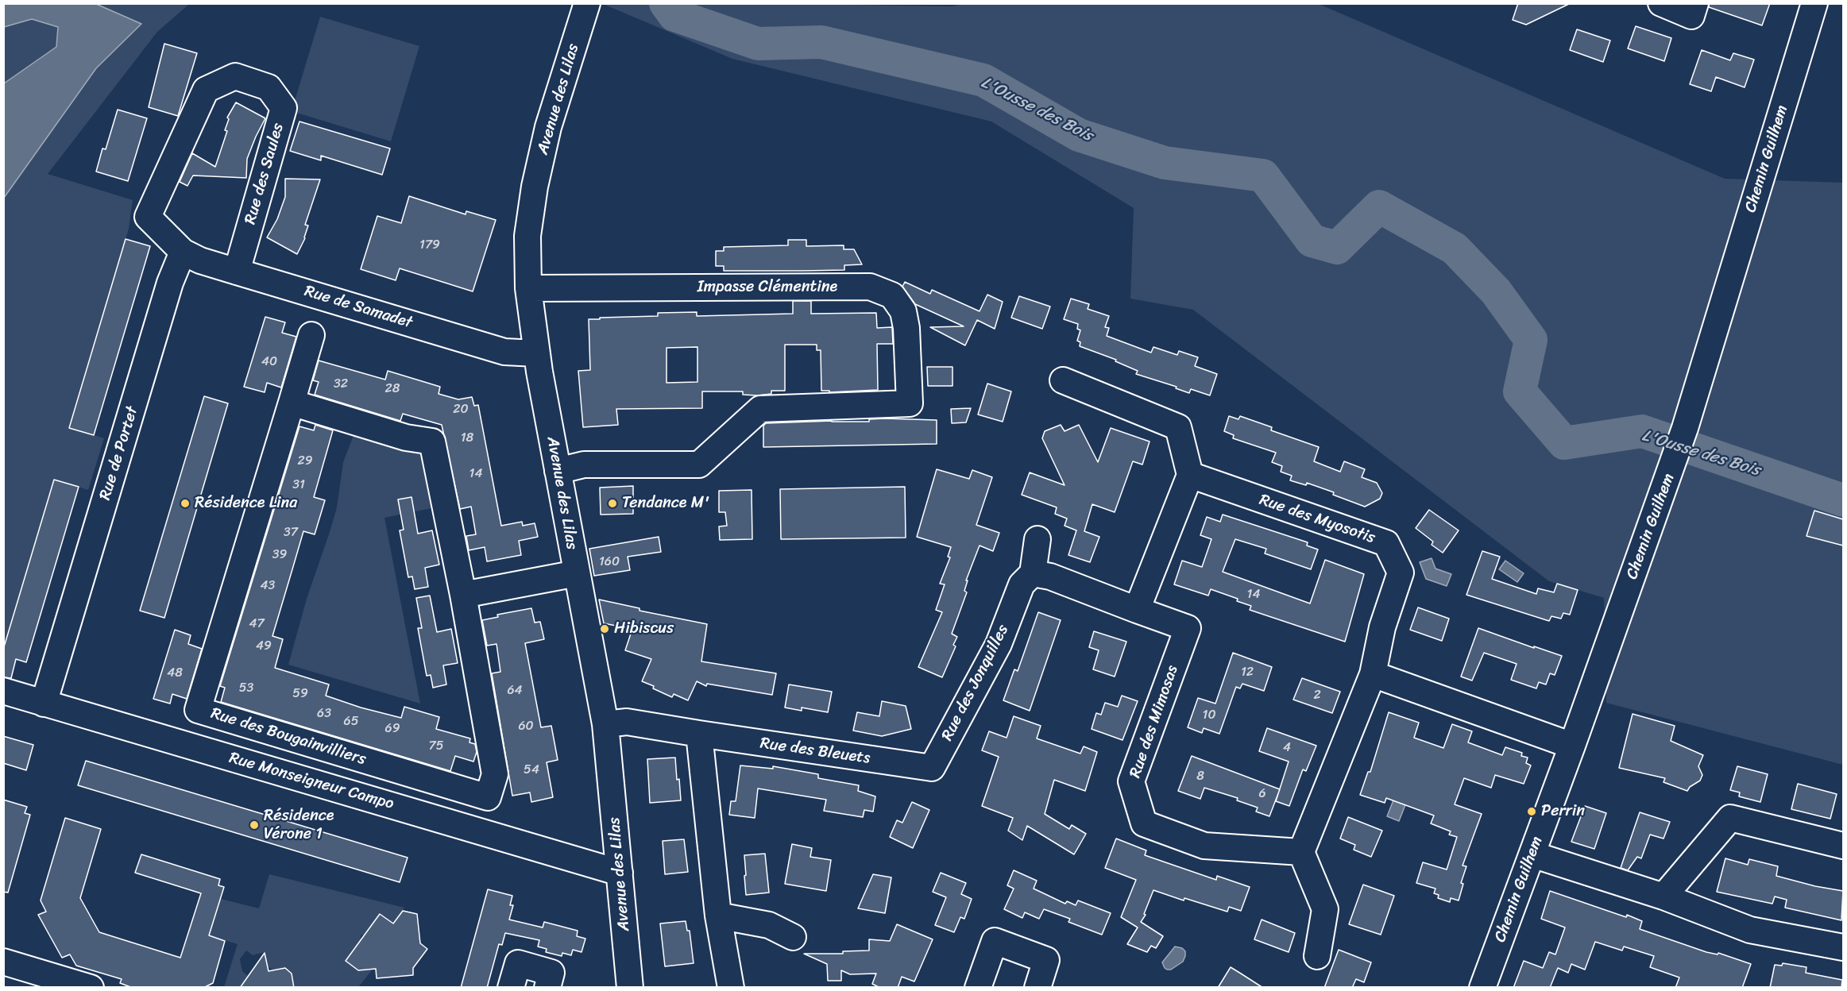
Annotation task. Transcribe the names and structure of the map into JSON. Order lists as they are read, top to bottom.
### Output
{
  "streets": {
    "street": [
      "Avenue des Lilas",
      "Chemin Guilhem",
      "Rue des Saules",
      "Impasse Clémentine",
      "Rue de Samadet",
      "Rue de Portet",
      "Rue des Myosotis",
      "Rue des Jonquilles",
      "Rue des Mimosas",
      "Rue des Bougainvilliers",
      "Rue des Bleuets",
      "Rue Monseigneur Campo"
    ]
  },
  "crossings": [
    ["Avenue des Lilas", "Impasse Clémentine"],
    ["Avenue des Lilas", "Rue de Samadet"],
    ["Avenue des Lilas", "Rue des Bleuets"],
    ["Avenue des Lilas", "Rue Monseigneur Campo"],
    ["Rue des Saules", "Rue de Samadet"],
    ["Rue des Saules", "Rue de Portet"],
    ["Rue de Samadet", "Rue de Portet"],
    ["Rue de Portet", "Rue Monseigneur Campo"],
    ["Rue des Jonquilles", "Rue des Bleuets"]
  ],
  "water": ["L'Ousse des Bois"],
  "places": [
    "Résidence Lina",
    "Tendance M'",
    "Hibiscus",
    "Perrin",
    "Résidence Vérone 1"
  ],
  "house_numbers": [
    "179",
    "40",
    "32",
    "28",
    "20",
    "18",
    "29",
    "14",
    "31",
    "37",
    "39",
    "160",
    "43",
    "14",
    "47",
    "49",
    "12",
    "48",
    "53",
    "64",
    "59",
    "2",
    "63",
    "10",
    "65",
    "60",
    "69",
    "75",
    "4",
    "54",
    "8",
    "6"
  ]
}
